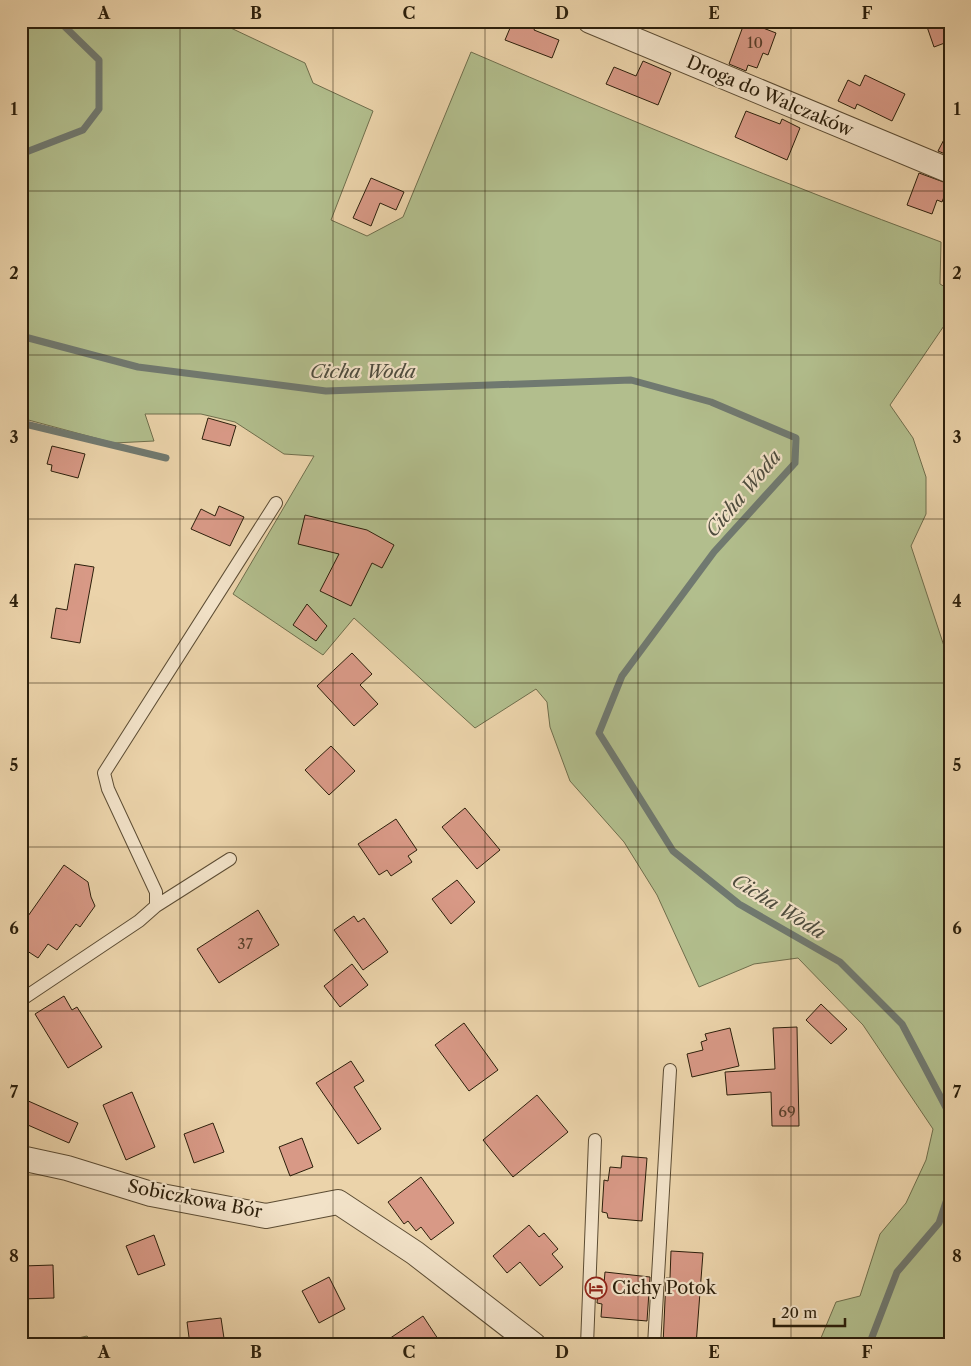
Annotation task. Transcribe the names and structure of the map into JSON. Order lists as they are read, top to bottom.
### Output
{
  "streets": {
    "street": ["Droga do Walczaków", "Sobiczkowa Bór"]
  },
  "water": ["Cicha Woda"],
  "places": {
    "hotel": ["Cichy Potok"]
  },
  "house_numbers": ["10", "37", "69"],
  "scale_bar": "20 m",
  "grid": {
    "columns": [
      "A",
      "B",
      "C",
      "D",
      "E",
      "F"
    ],
    "rows": [
      "1",
      "2",
      "3",
      "4",
      "5",
      "6",
      "7",
      "8"
    ]
  }
}
